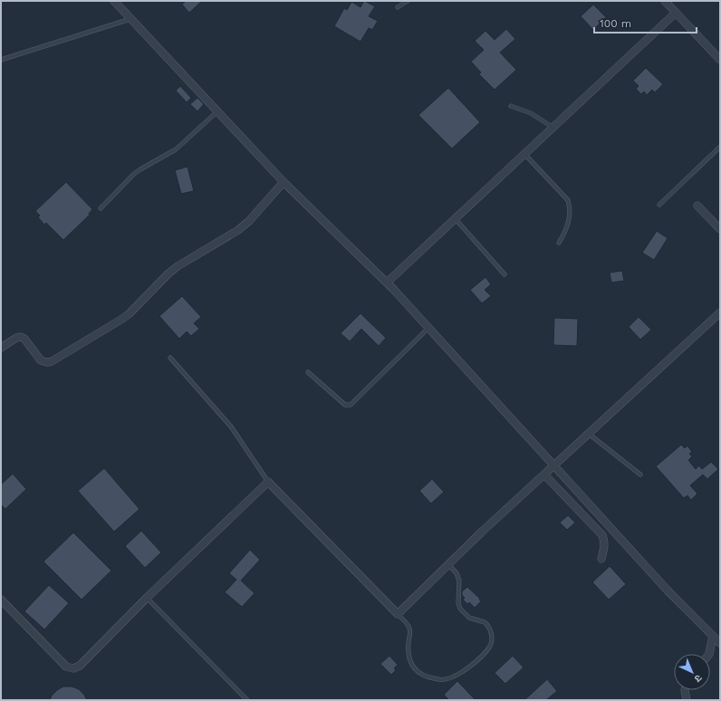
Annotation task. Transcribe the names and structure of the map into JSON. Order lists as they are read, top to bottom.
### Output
{
  "scale_bar": "100 m",
  "north": "bottom right"
}
